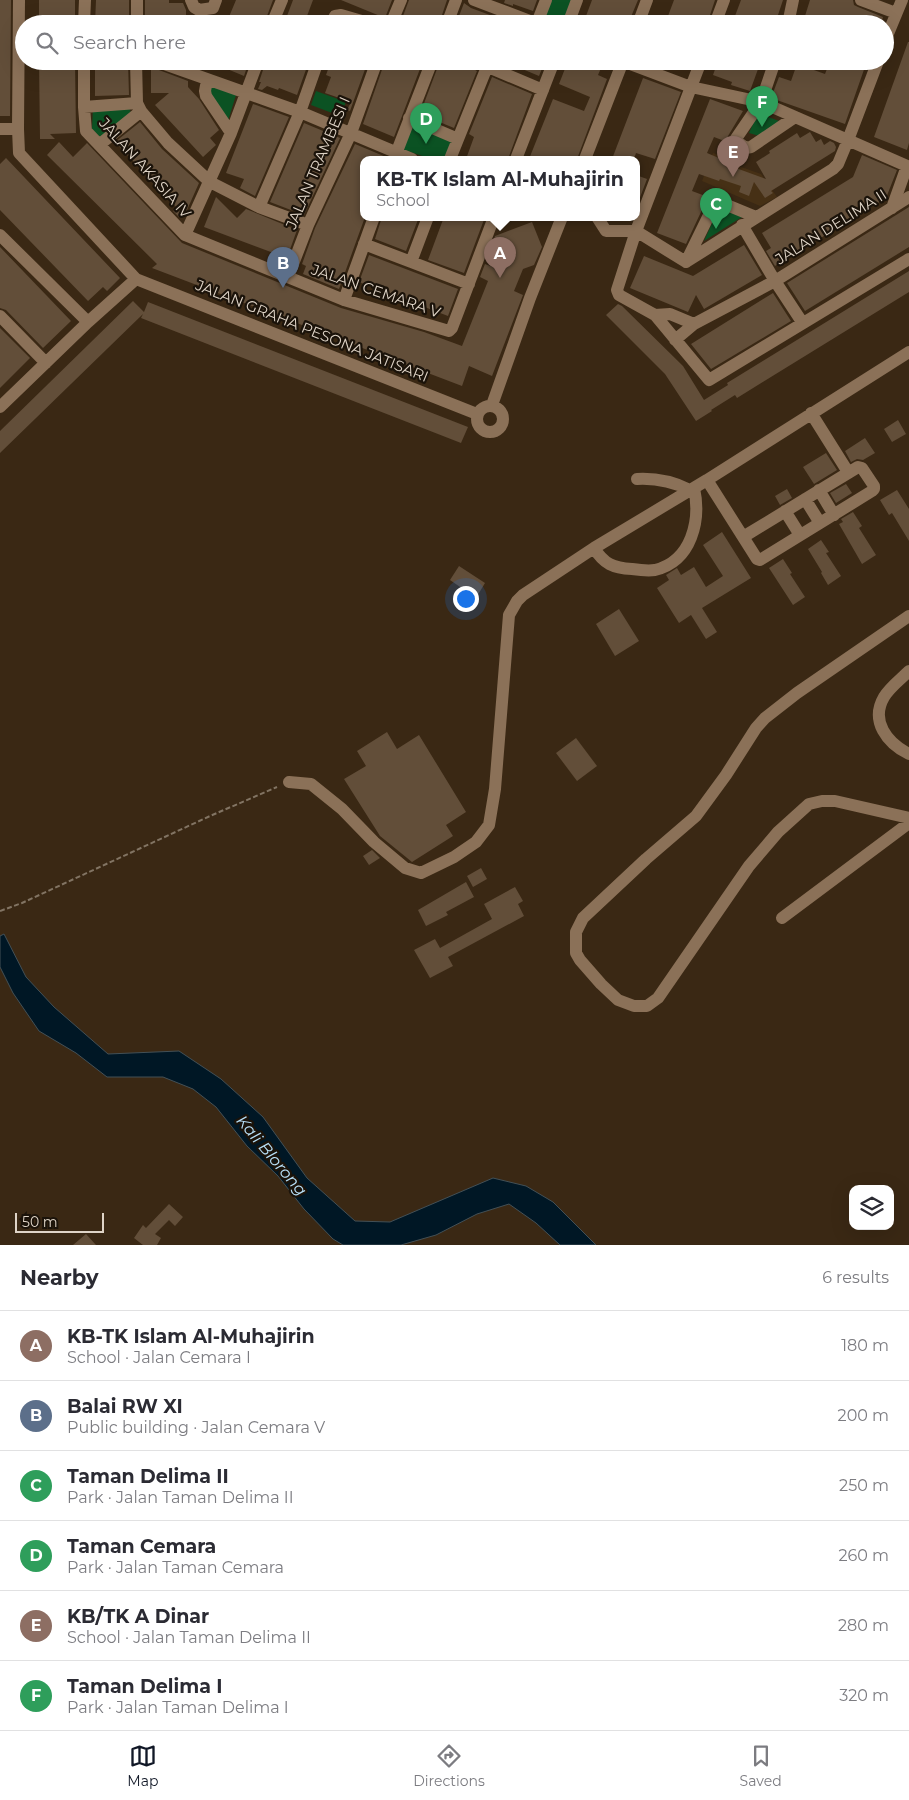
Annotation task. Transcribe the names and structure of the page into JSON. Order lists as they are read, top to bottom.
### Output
{
  "streets": {
    "street": [
      "JALAN TRAMBESI I",
      "JALAN AKASIA IV",
      "JALAN DELIMA II",
      "JALAN CEMARA V",
      "JALAN GRAHA PESONA JATISARI"
    ]
  },
  "crossings": [
    ["JALAN TRAMBESI I", "JALAN CEMARA V"],
    ["JALAN AKASIA IV", "JALAN CEMARA V"]
  ],
  "water": ["Kali Blorong"],
  "scale_bar": "50 m",
  "page": {
    "search": "Search here",
    "pins": [
      "F",
      "D",
      "E",
      "C",
      "A",
      "B"
    ],
    "popup": ["KB-TK Islam Al-Muhajirin", "School"],
    "scale": "50 m",
    "heading": ["Nearby", "6 results"],
    "list": [
      {
        "mark": "A",
        "name": "KB-TK Islam Al-Muhajirin",
        "note": "School · Jalan Cemara I",
        "value": "180 m"
      },
      {
        "mark": "B",
        "name": "Balai RW XI",
        "note": "Public building · Jalan Cemara V",
        "value": "200 m"
      },
      {
        "mark": "C",
        "name": "Taman Delima II",
        "note": "Park · Jalan Taman Delima II",
        "value": "250 m"
      },
      {
        "mark": "D",
        "name": "Taman Cemara",
        "note": "Park · Jalan Taman Cemara",
        "value": "260 m"
      },
      {
        "mark": "E",
        "name": "KB/TK A Dinar",
        "note": "School · Jalan Taman Delima II",
        "value": "280 m"
      },
      {
        "mark": "F",
        "name": "Taman Delima I",
        "note": "Park · Jalan Taman Delima I",
        "value": "320 m"
      }
    ],
    "nav": ["Map", "Directions", "Saved"]
  }
}
